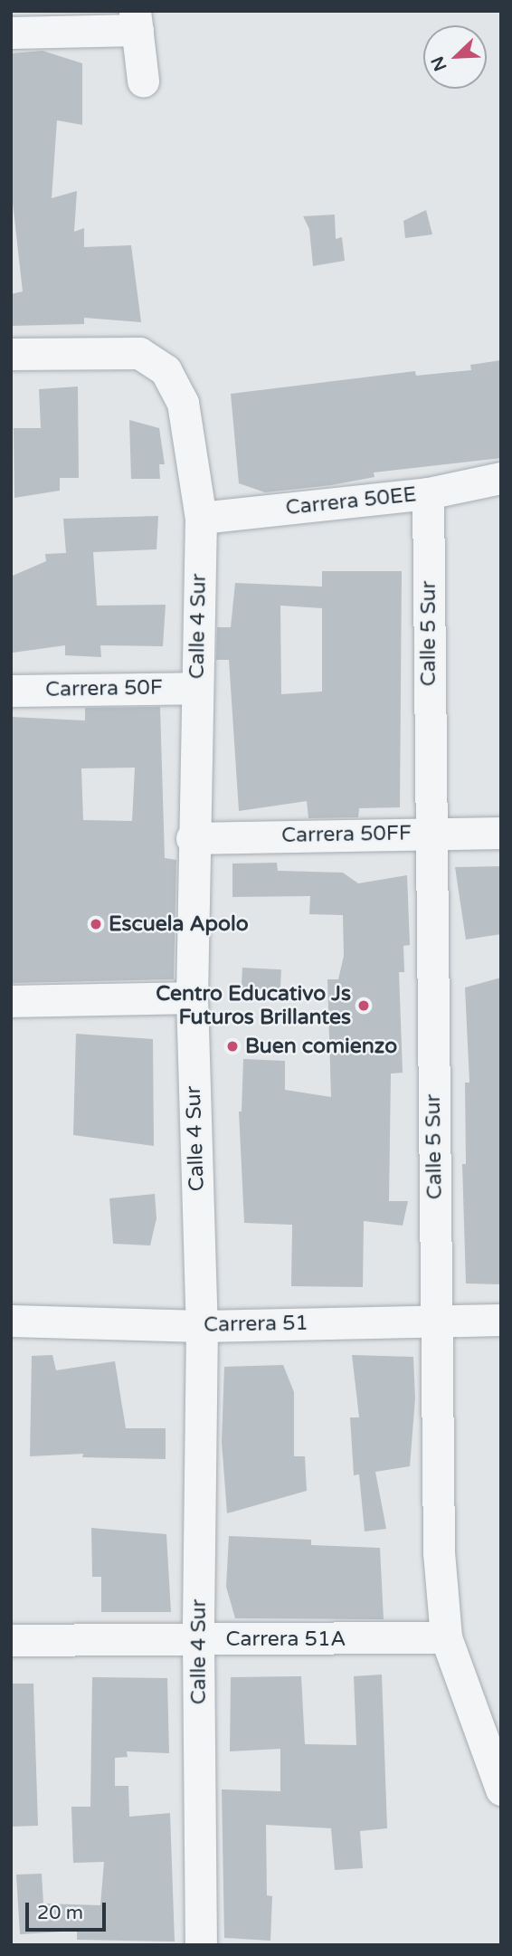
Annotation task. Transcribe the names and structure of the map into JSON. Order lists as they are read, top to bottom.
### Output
{
  "streets": {
    "street": [
      "Carrera 50EE",
      "Calle 4 Sur",
      "Calle 5 Sur",
      "Carrera 50F",
      "Carrera 50FF",
      "Carrera 51",
      "Carrera 51A"
    ]
  },
  "crossings": [
    ["Carrera 50EE", "Calle 4 Sur"],
    ["Carrera 50EE", "Calle 5 Sur"],
    ["Calle 4 Sur", "Carrera 50F"],
    ["Calle 4 Sur", "Carrera 50FF"],
    ["Calle 4 Sur", "Carrera 51"],
    ["Calle 4 Sur", "Carrera 51A"],
    ["Calle 5 Sur", "Carrera 50FF"],
    ["Calle 5 Sur", "Carrera 51"],
    ["Calle 5 Sur", "Carrera 51A"]
  ],
  "places": ["Escuela Apolo", "Centro Educativo Js Futuros Brillantes", "Buen comienzo"],
  "scale_bar": "20 m",
  "north": "bottom left"
}
